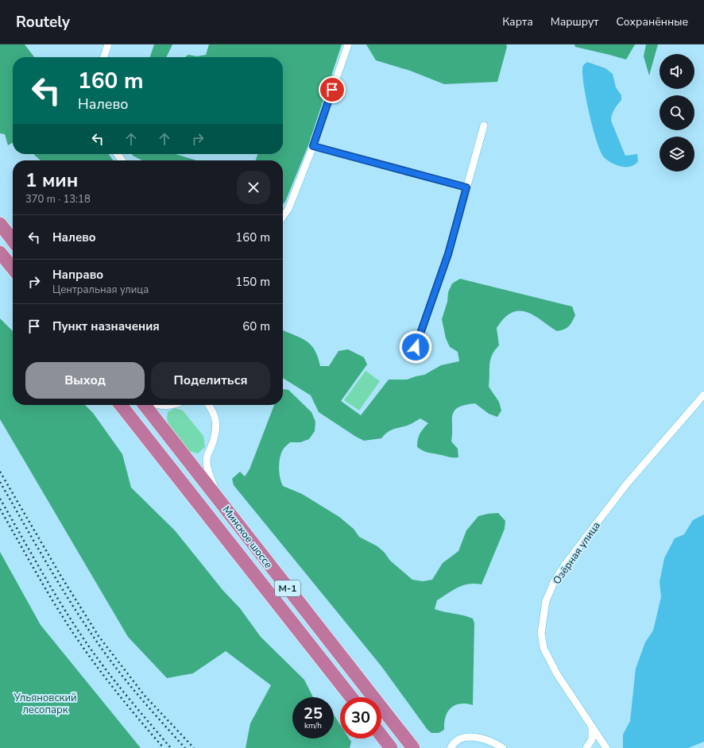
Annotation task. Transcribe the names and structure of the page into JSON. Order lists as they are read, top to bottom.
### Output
{
  "streets": {
    "highway": ["Минское шоссе", "М-1"],
    "street": ["Озёрная улица"]
  },
  "parks": ["Ульяновский лесопарк"],
  "page": {
    "header": "Routely",
    "nav": ["Карта", "Маршрут", "Сохранённые"],
    "turn": ["160 m", "Налево"],
    "heading": ["1 мин", "370 m · 13:18"],
    "list": [
      {
        "name": "Налево",
        "value": "160 m"
      },
      {
        "name": "Направо",
        "note": "Центральная улица",
        "value": "150 m"
      },
      {
        "name": "Пункт назначения",
        "value": "60 m"
      }
    ],
    "buttons": ["Выход", "Поделиться"],
    "speed": "25 km/h",
    "limit": "30"
  }
}
